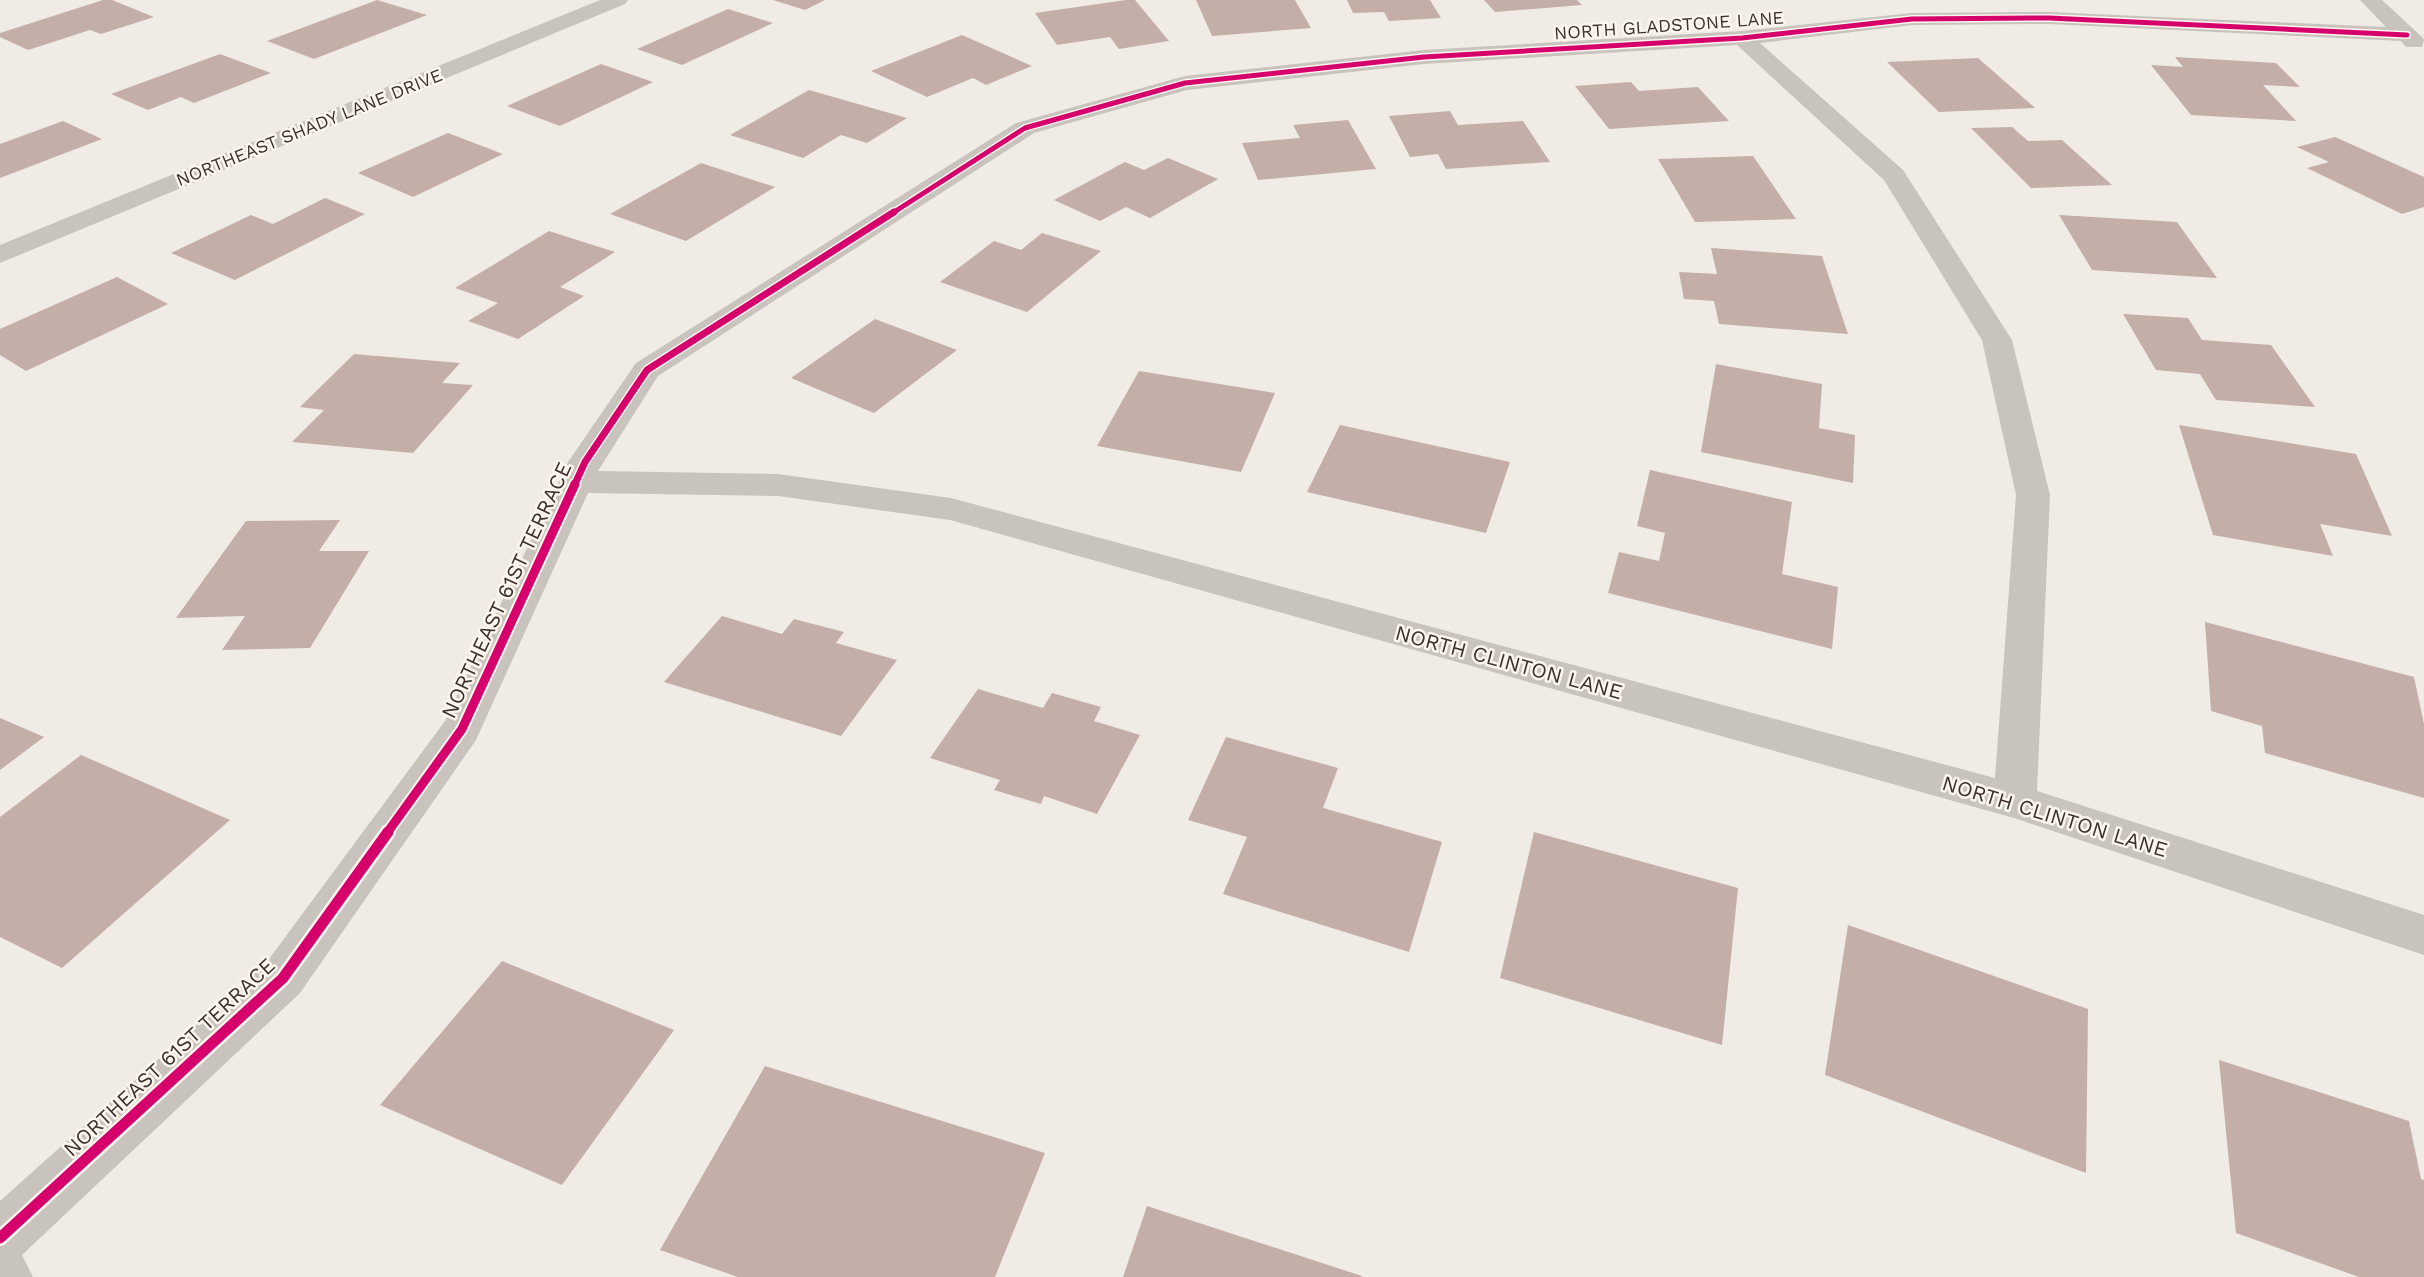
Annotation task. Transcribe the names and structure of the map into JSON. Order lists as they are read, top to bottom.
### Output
{
  "streets": {
    "street": [
      "NORTH GLADSTONE LANE",
      "NORTHEAST SHADY LANE DRIVE",
      "NORTHEAST 61ST TERRACE",
      "NORTH CLINTON LANE"
    ]
  },
  "crossings": [
    ["NORTH GLADSTONE LANE", "NORTHEAST 61ST TERRACE"],
    ["NORTHEAST 61ST TERRACE", "NORTH CLINTON LANE"]
  ]
}
